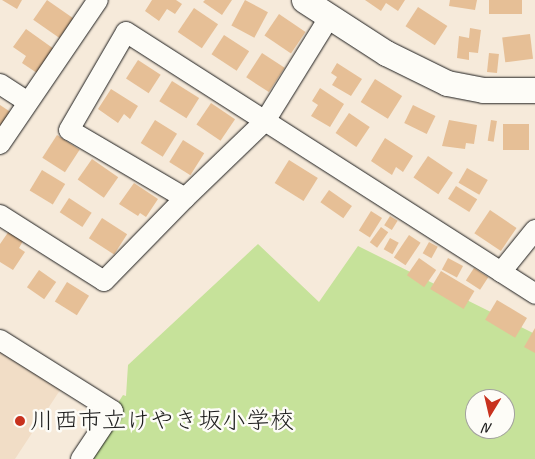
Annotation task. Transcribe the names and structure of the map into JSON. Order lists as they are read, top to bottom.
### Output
{
  "places": ["川西市立けやき坂小学校"],
  "north": "bottom"
}
